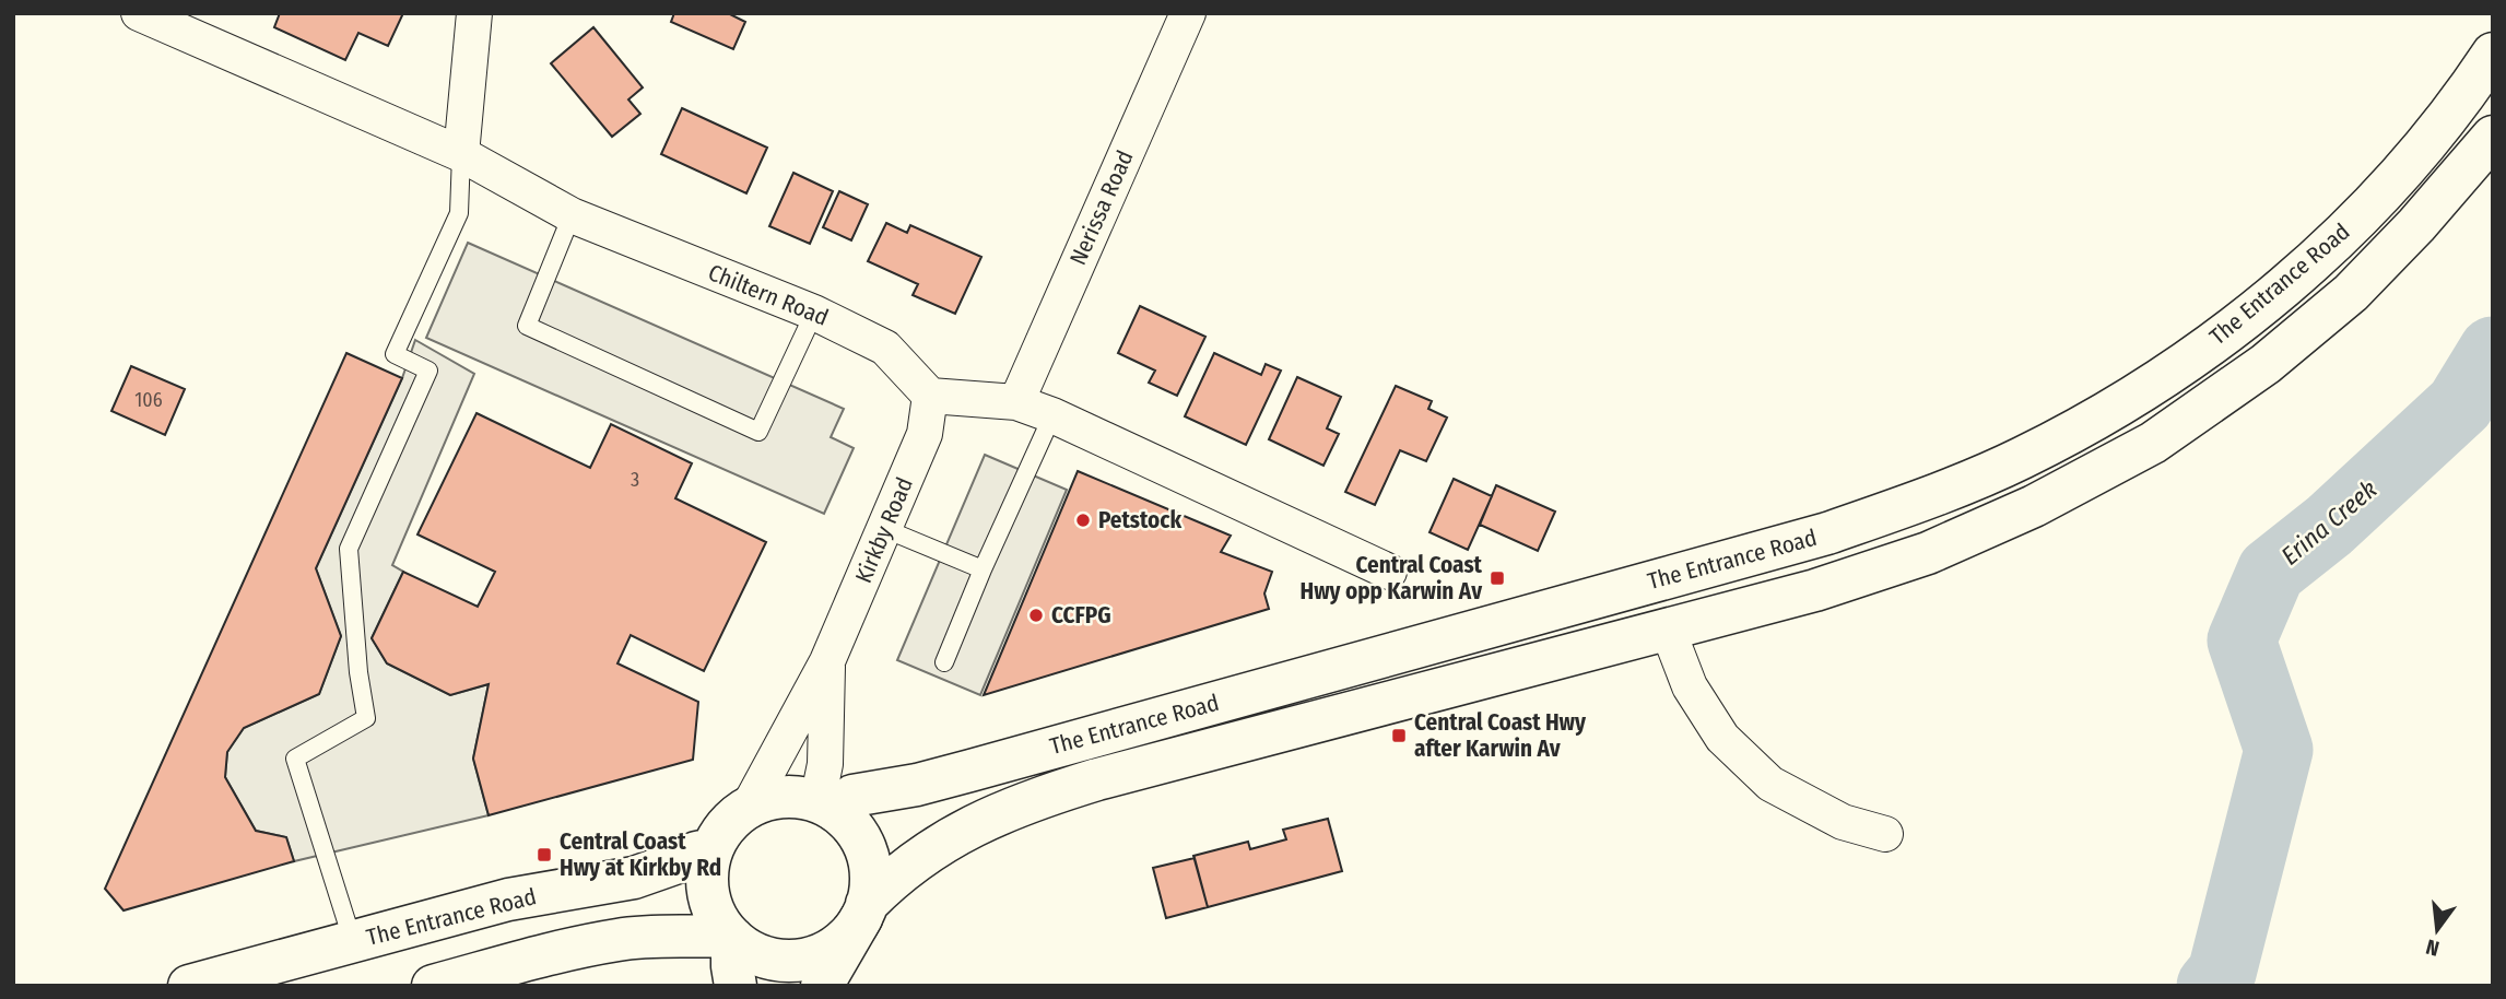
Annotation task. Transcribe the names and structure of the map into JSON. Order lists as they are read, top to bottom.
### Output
{
  "streets": {
    "main road": ["The Entrance Road"],
    "street": ["Nerissa Road", "Chiltern Road", "Kirkby Road"]
  },
  "crossings": [
    ["The Entrance Road", "Kirkby Road"],
    ["Chiltern Road", "Kirkby Road"]
  ],
  "water": ["Erina Creek"],
  "places": {
    "other": ["Petstock", "CCFPG"],
    "transit": ["Central Coast Hwy opp Karwin Av", "Central Coast Hwy after Karwin Av", "Central Coast Hwy at Kirkby Rd"]
  },
  "house_numbers": ["106", "3"],
  "north": "bottom"
}
